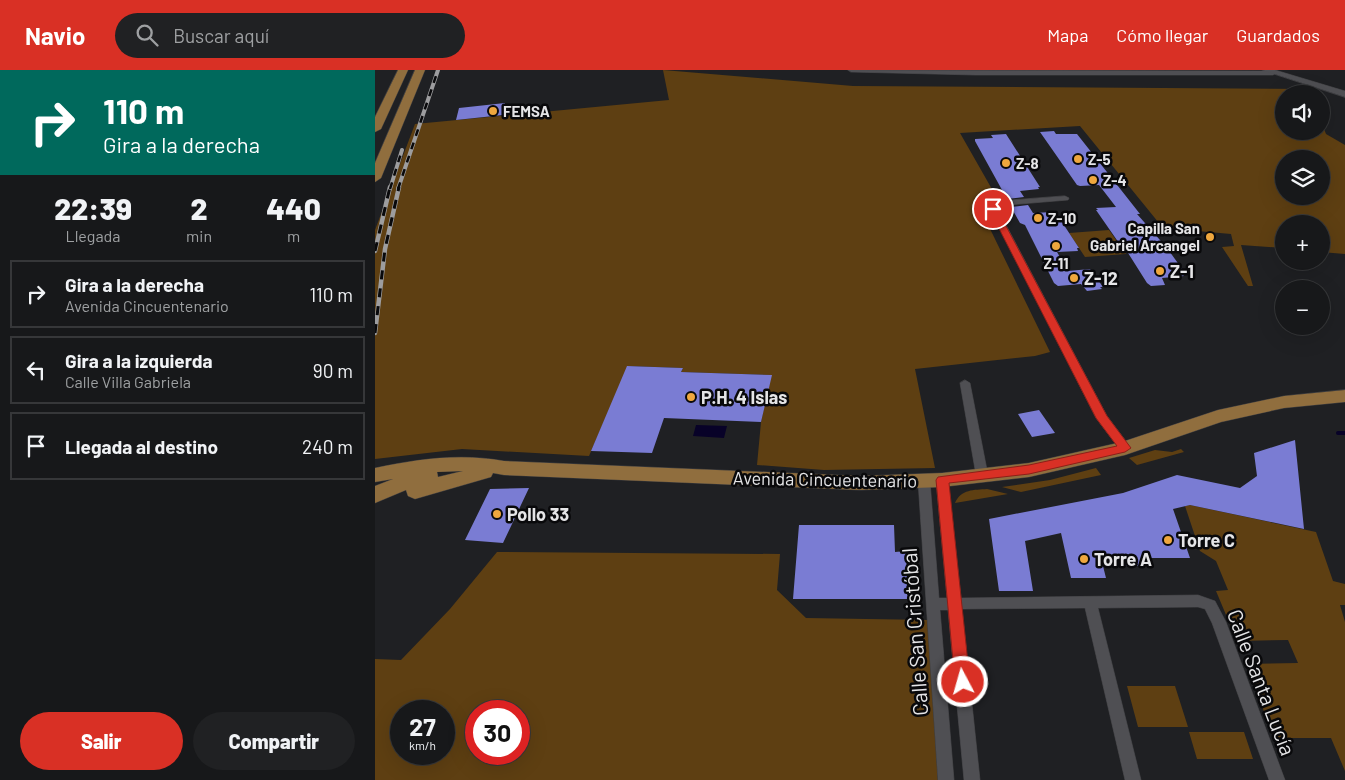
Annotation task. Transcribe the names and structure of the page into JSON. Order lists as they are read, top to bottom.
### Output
{
  "streets": {
    "main road": ["Avenida Cincuentenario"],
    "street": ["Calle San Cristóbal", "Calle Santa Lucía"]
  },
  "crossings": [
    ["Avenida Cincuentenario", "Calle San Cristóbal"],
    ["Calle San Cristóbal", "Calle Santa Lucía"]
  ],
  "places": [
    "FEMSA",
    "Z-5",
    "Z-8",
    "Z-4",
    "Z-10",
    "Capilla San Gabriel Arcangel",
    "Z-11",
    "Z-1",
    "Z-12",
    "P.H. 4 Islas",
    "Pollo 33",
    "Torre C",
    "Torre A"
  ],
  "page": {
    "header": "Navio",
    "search": "Buscar aquí",
    "nav": ["Mapa", "Cómo llegar", "Guardados"],
    "turn": ["110 m", "Gira a la derecha"],
    "map_buttons": ["+", "−"],
    "eta": [
      "22:39",
      "Llegada",
      "2",
      "min",
      "440",
      "m"
    ],
    "list": [
      {
        "name": "Gira a la derecha",
        "note": "Avenida Cincuentenario",
        "value": "110 m"
      },
      {
        "name": "Gira a la izquierda",
        "note": "Calle Villa Gabriela",
        "value": "90 m"
      },
      {
        "name": "Llegada al destino",
        "value": "240 m"
      }
    ],
    "speed": "27 km/h",
    "limit": "30",
    "buttons": ["Salir", "Compartir"]
  }
}
